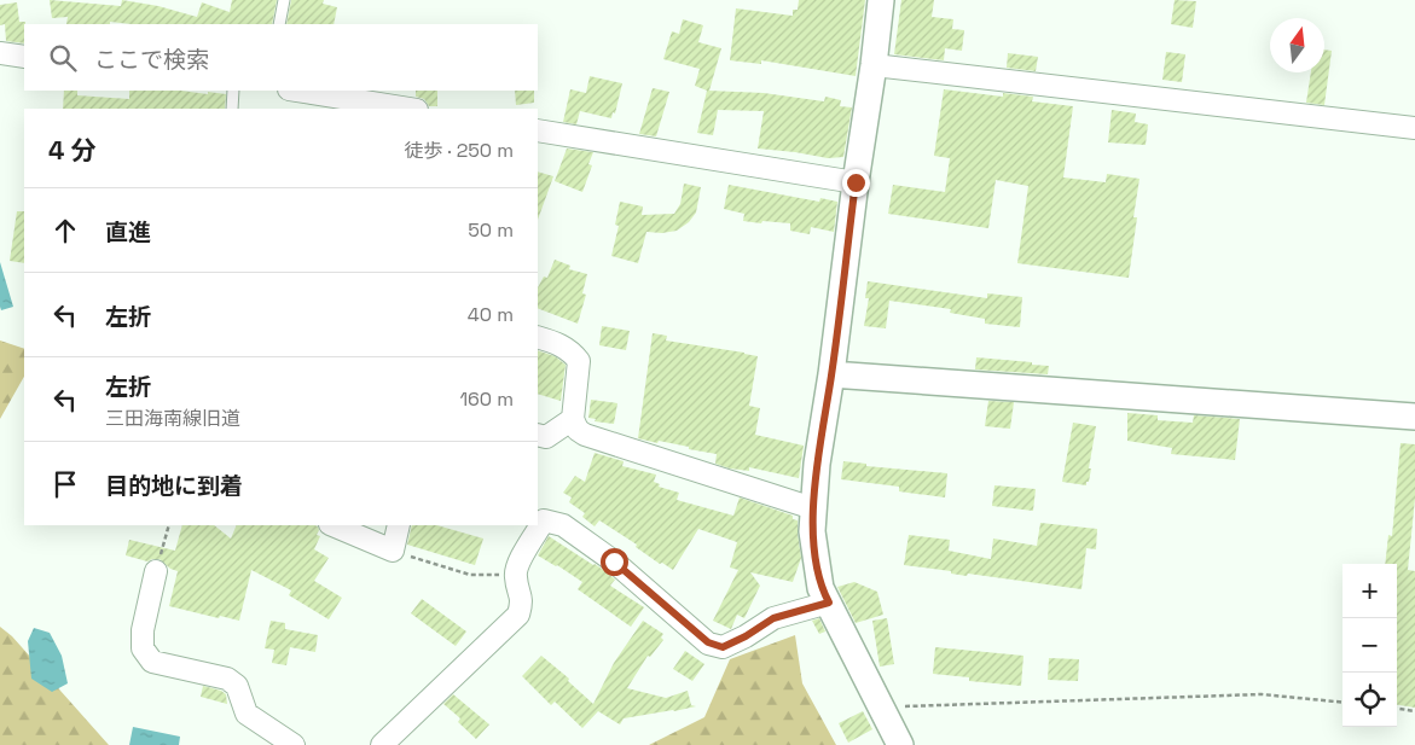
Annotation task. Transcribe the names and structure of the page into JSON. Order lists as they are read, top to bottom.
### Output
{
  "north": "top",
  "page": {
    "search": "ここで検索",
    "heading": ["4 分", "徒歩 · 250 m"],
    "list": [
      ["直進", "50 m"],
      ["左折", "40 m"],
      ["左折", "三田海南線旧道", "160 m"],
      "目的地に到着"
    ],
    "map_buttons": ["+", "−"]
  }
}
